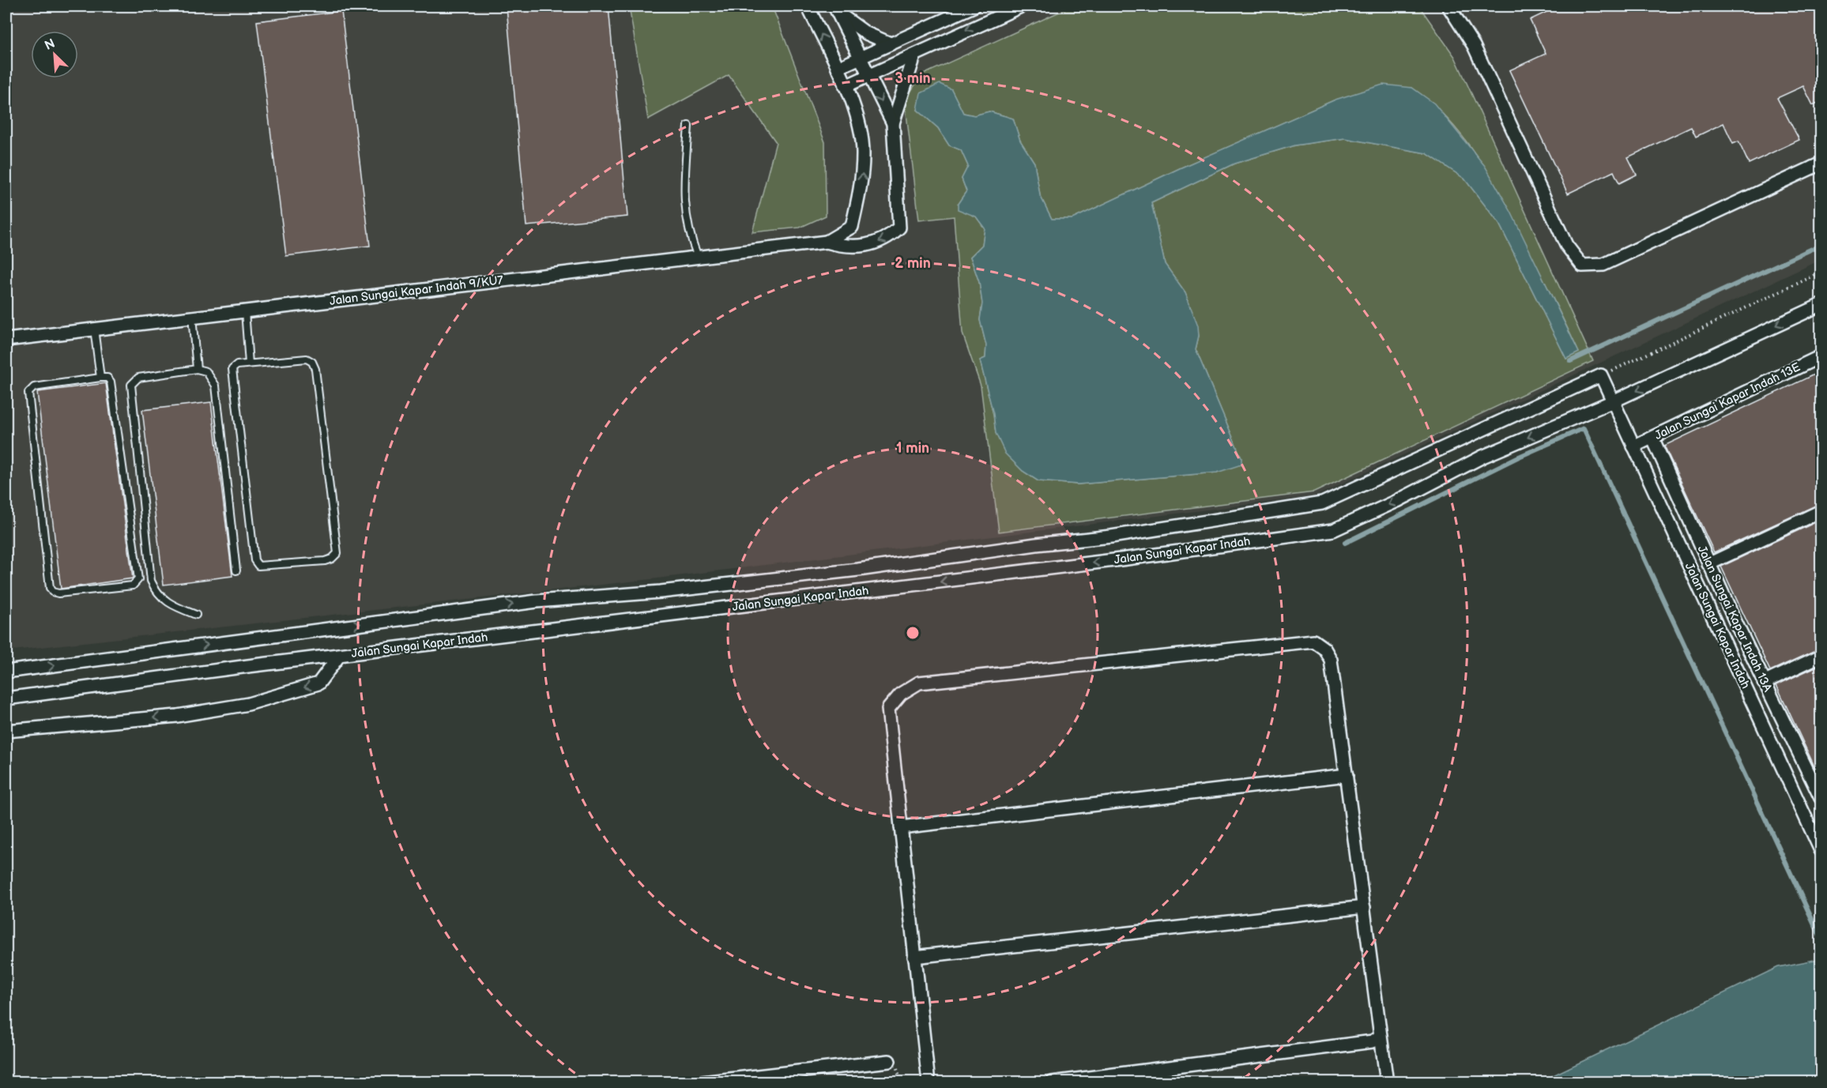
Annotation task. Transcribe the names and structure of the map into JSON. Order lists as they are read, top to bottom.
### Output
{
  "streets": {
    "street": [
      "Jalan Sungai Kapar Indah 9/KU7",
      "Jalan Sungai Kapar Indah 13E",
      "Jalan Sungai Kapar Indah",
      "Jalan Sungai Kapar Indah 13A"
    ]
  },
  "crossings": [
    ["Jalan Sungai Kapar Indah 13E", "Jalan Sungai Kapar Indah"],
    ["Jalan Sungai Kapar Indah 13E", "Jalan Sungai Kapar Indah 13A"]
  ],
  "north": "top left",
  "rings": ["3 min", "2 min", "1 min"]
}
